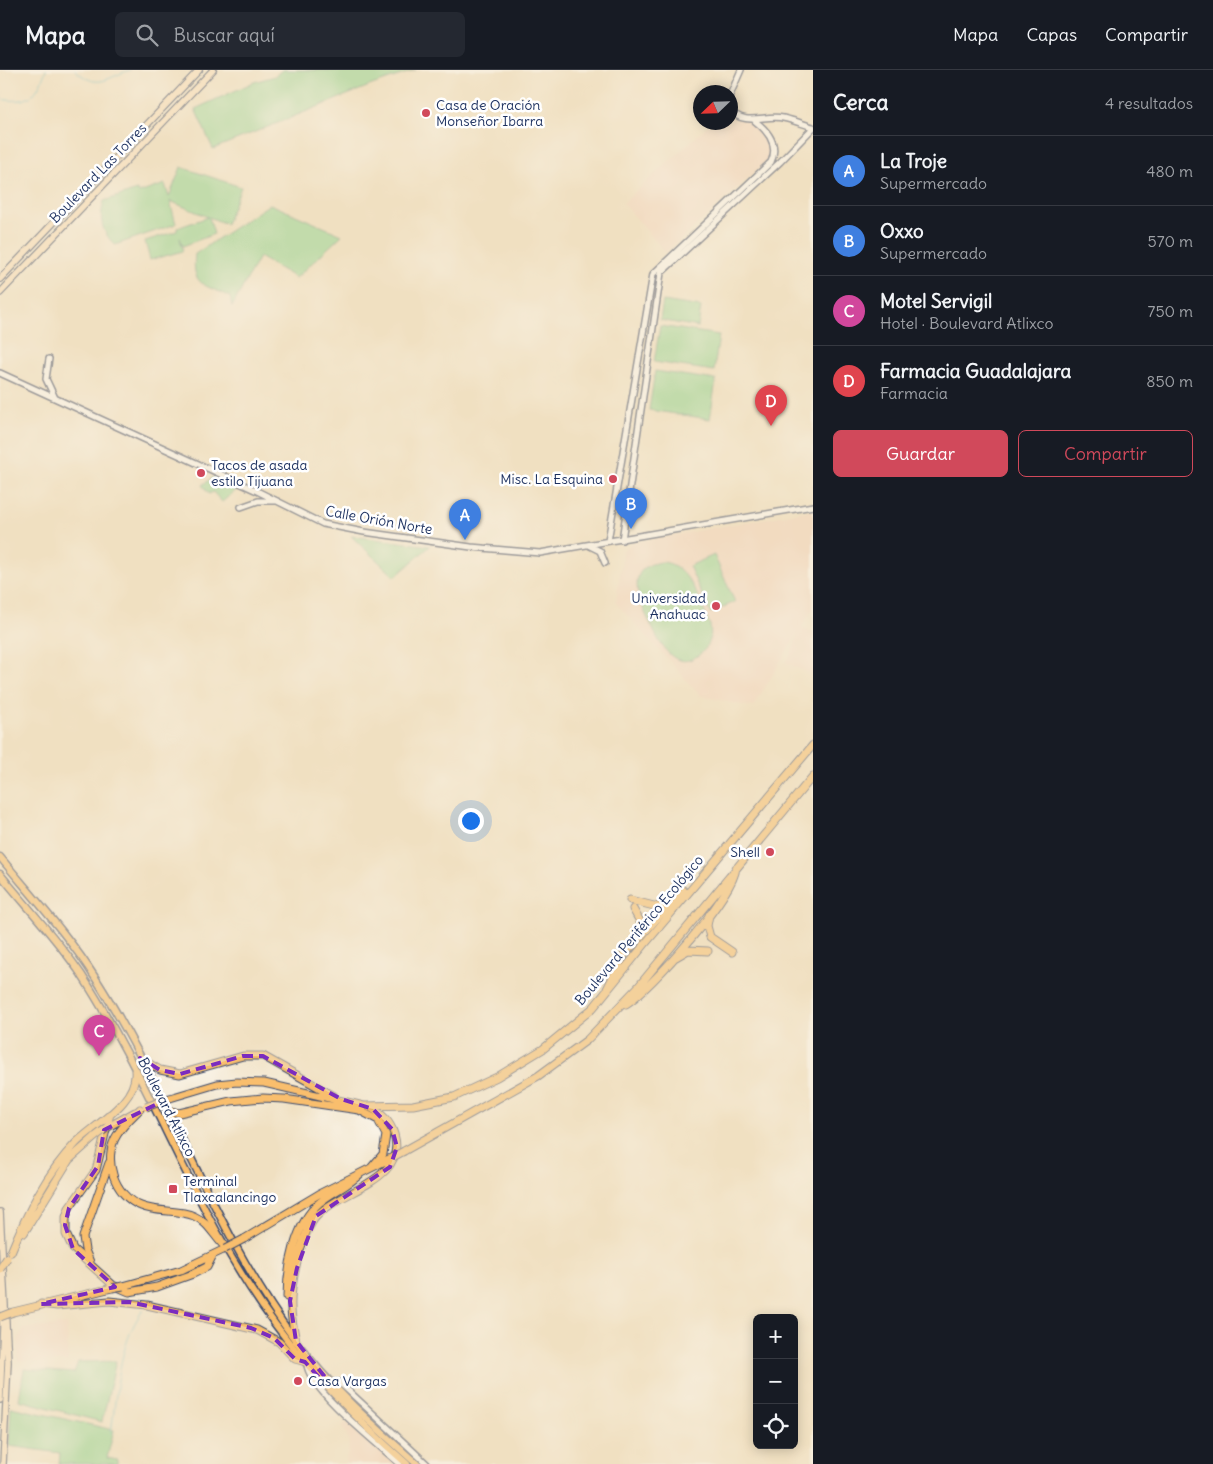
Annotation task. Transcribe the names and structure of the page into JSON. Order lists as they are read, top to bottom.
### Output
{
  "streets": {
    "highway": ["Boulevard Periférico Ecológico"],
    "main road": ["Boulevard Las Torres", "Boulevard Atlixco"],
    "street": ["Calle Orión Norte"]
  },
  "places": {
    "other": [
      "Casa de Oración Monseñor Ibarra",
      "Tacos de asada estilo Tijuana",
      "Misc. La Esquina",
      "Universidad Anahuac",
      "Shell",
      "Casa Vargas"
    ],
    "transit": ["Terminal Tlaxcalancingo"]
  },
  "north": "bottom left",
  "page": {
    "header": "Mapa",
    "search": "Buscar aquí",
    "nav": ["Mapa", "Capas", "Compartir"],
    "heading": ["Cerca", "4 resultados"],
    "list": [
      {
        "mark": "A",
        "name": "La Troje",
        "note": "Supermercado",
        "value": "480 m"
      },
      {
        "mark": "B",
        "name": "Oxxo",
        "note": "Supermercado",
        "value": "570 m"
      },
      {
        "mark": "C",
        "name": "Motel Servigil",
        "note": "Hotel · Boulevard Atlixco",
        "value": "750 m"
      },
      {
        "mark": "D",
        "name": "Farmacia Guadalajara",
        "note": "Farmacia",
        "value": "850 m"
      }
    ],
    "pins": [
      "D",
      "B",
      "A",
      "C"
    ],
    "buttons": ["Guardar", "Compartir"],
    "map_buttons": ["+", "−"]
  }
}
